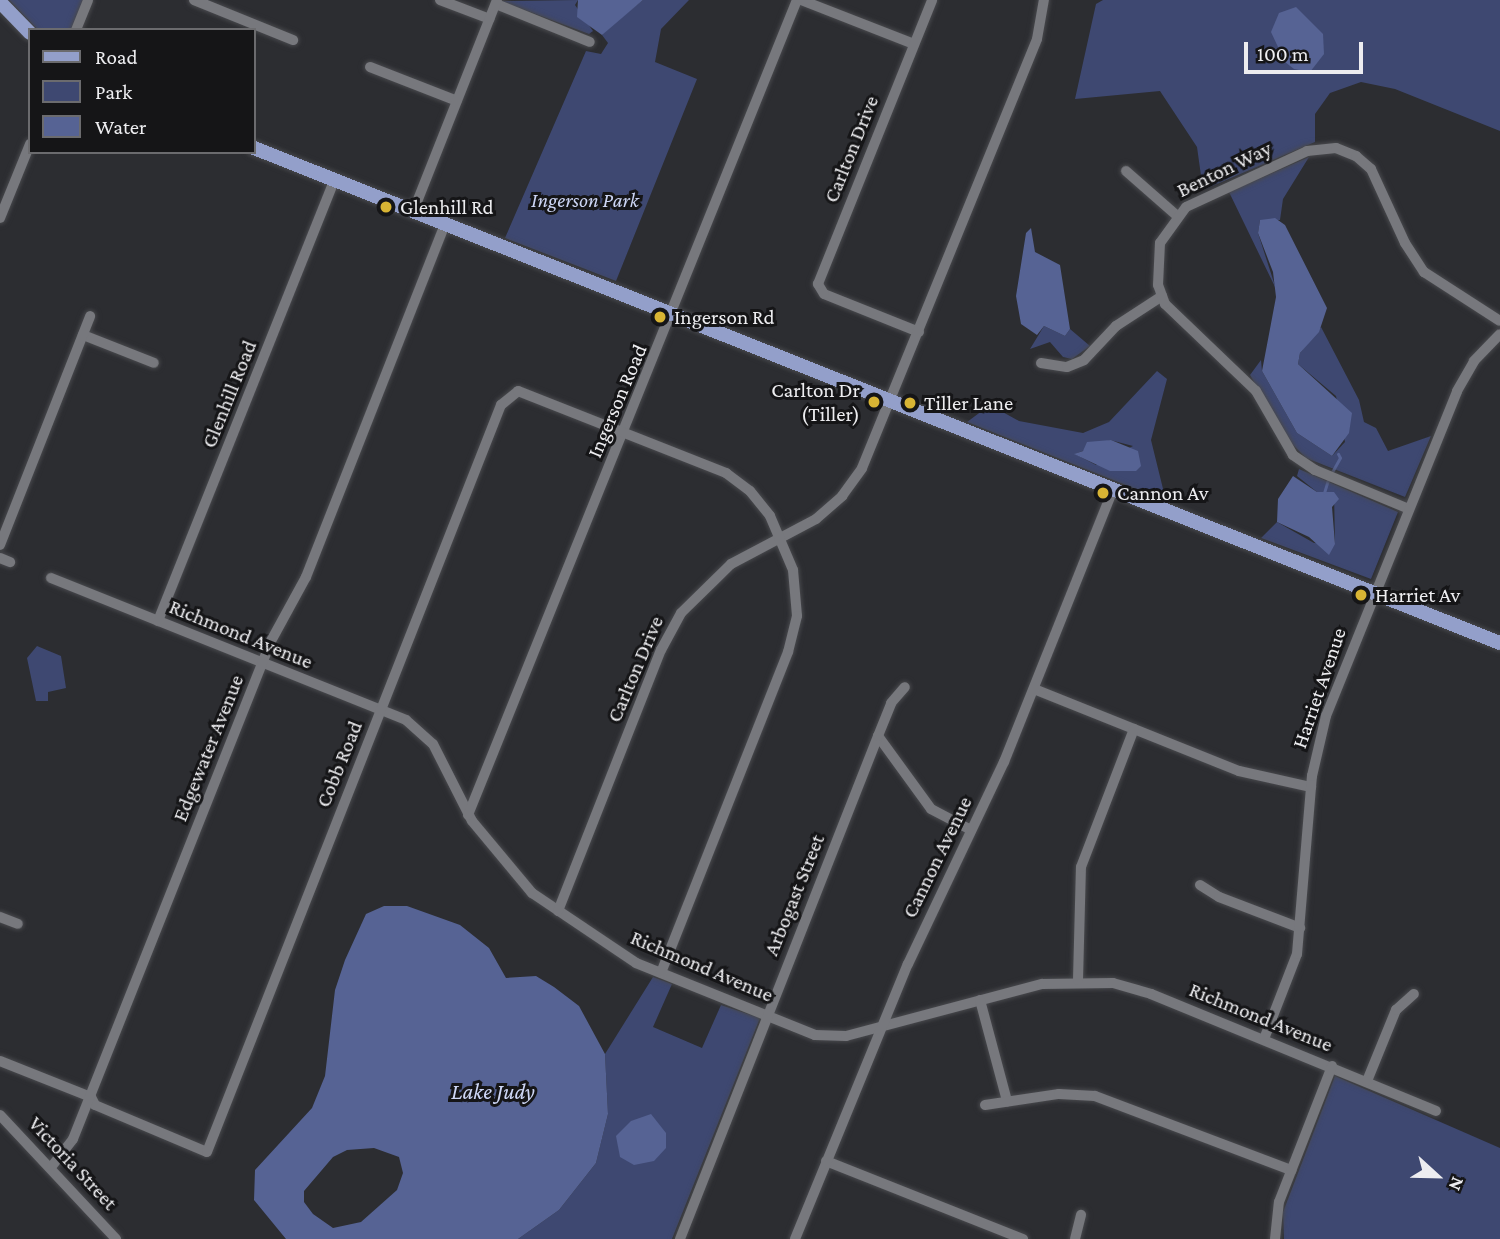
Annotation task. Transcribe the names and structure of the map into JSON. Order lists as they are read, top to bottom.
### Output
{
  "streets": {
    "street": [
      "Carlton Drive",
      "Benton Way",
      "Glenhill Road",
      "Ingerson Road",
      "Richmond Avenue",
      "Harriet Avenue",
      "Edgewater Avenue",
      "Cobb Road",
      "Cannon Avenue",
      "Arbogast Street",
      "Victoria Street"
    ]
  },
  "crossings": [
    ["Carlton Drive", "Richmond Avenue"],
    ["Benton Way", "Harriet Avenue"],
    ["Glenhill Road", "Richmond Avenue"],
    ["Ingerson Road", "Richmond Avenue"],
    ["Ingerson Road", "Cobb Road"],
    ["Richmond Avenue", "Harriet Avenue"],
    ["Richmond Avenue", "Edgewater Avenue"],
    ["Richmond Avenue", "Cobb Road"],
    ["Richmond Avenue", "Cannon Avenue"],
    ["Richmond Avenue", "Arbogast Street"],
    ["Edgewater Avenue", "Cobb Road"],
    ["Edgewater Avenue", "Victoria Street"]
  ],
  "water": ["Lake Judy"],
  "parks": ["Ingerson Park"],
  "places": [
    "Glenhill Rd",
    "Ingerson Rd",
    "Carlton Dr (Tiller)",
    "Tiller Lane",
    "Cannon Av",
    "Harriet Av"
  ],
  "legend": ["Road", "Park", "Water"],
  "scale_bar": "100 m",
  "north": "right"
}
